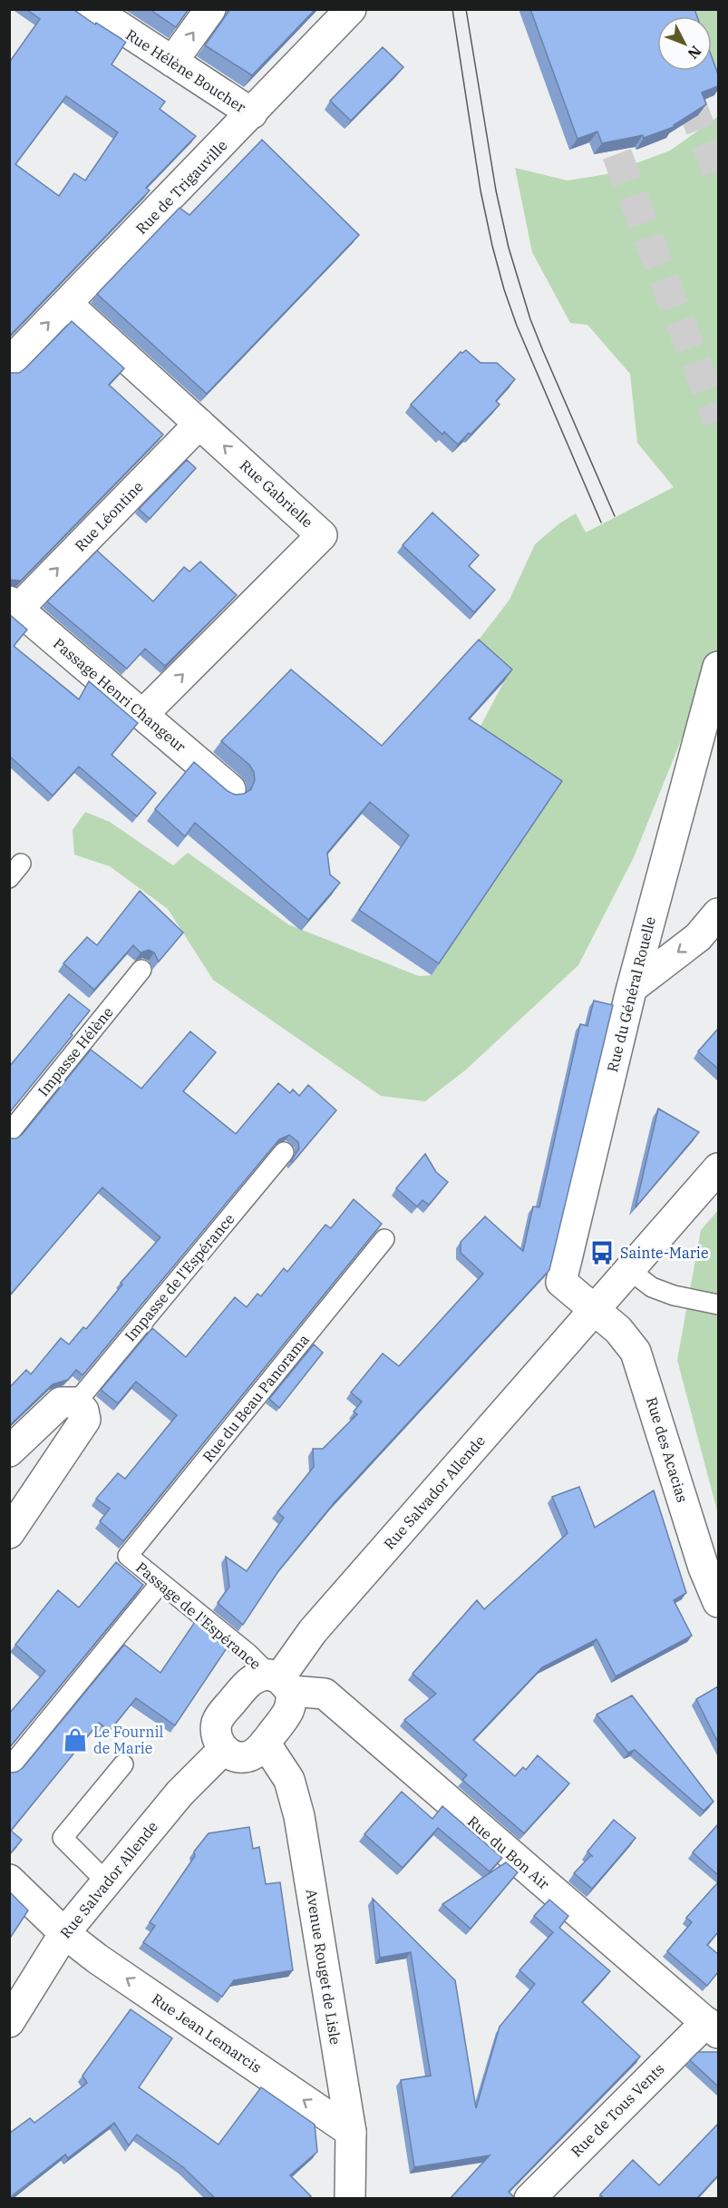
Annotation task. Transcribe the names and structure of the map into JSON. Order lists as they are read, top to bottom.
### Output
{
  "streets": {
    "street": [
      "Rue Hélène Boucher",
      "Rue de Trigauville",
      "Rue Gabrielle",
      "Rue Léontine",
      "Passage Henri Changeur",
      "Rue du Général Rouelle",
      "Rue des Acacias",
      "Rue Salvador Allende",
      "Rue du Bon Air",
      "Avenue Rouget de Lisle",
      "Rue Jean Lemarcis",
      "Rue de Tous Vents"
    ],
    "lane": [
      "Impasse Hélène",
      "Impasse de l'Espérance",
      "Rue du Beau Panorama",
      "Passage de l'Espérance"
    ]
  },
  "crossings": [
    ["Rue Hélène Boucher", "Rue de Trigauville"],
    ["Rue de Trigauville", "Rue Gabrielle"],
    ["Rue Gabrielle", "Rue Léontine"],
    ["Rue Gabrielle", "Passage Henri Changeur"],
    ["Rue Léontine", "Passage Henri Changeur"],
    ["Rue du Général Rouelle", "Rue des Acacias"],
    ["Rue du Général Rouelle", "Rue Salvador Allende"],
    ["Rue du Beau Panorama", "Passage de l'Espérance"],
    ["Rue des Acacias", "Rue Salvador Allende"],
    ["Rue Salvador Allende", "Passage de l'Espérance"],
    ["Rue Salvador Allende", "Rue du Bon Air"],
    ["Rue Salvador Allende", "Avenue Rouget de Lisle"],
    ["Rue Salvador Allende", "Rue Jean Lemarcis"],
    ["Passage de l'Espérance", "Rue du Bon Air"],
    ["Passage de l'Espérance", "Avenue Rouget de Lisle"],
    ["Rue du Bon Air", "Avenue Rouget de Lisle"],
    ["Rue du Bon Air", "Rue de Tous Vents"],
    ["Avenue Rouget de Lisle", "Rue Jean Lemarcis"]
  ],
  "one_way": ["Rue Léontine", "Rue Jean Lemarcis"],
  "places": {
    "bus stop": ["Sainte-Marie"],
    "shop": ["Le Fournil de Marie"]
  },
  "north": "bottom right"
}
